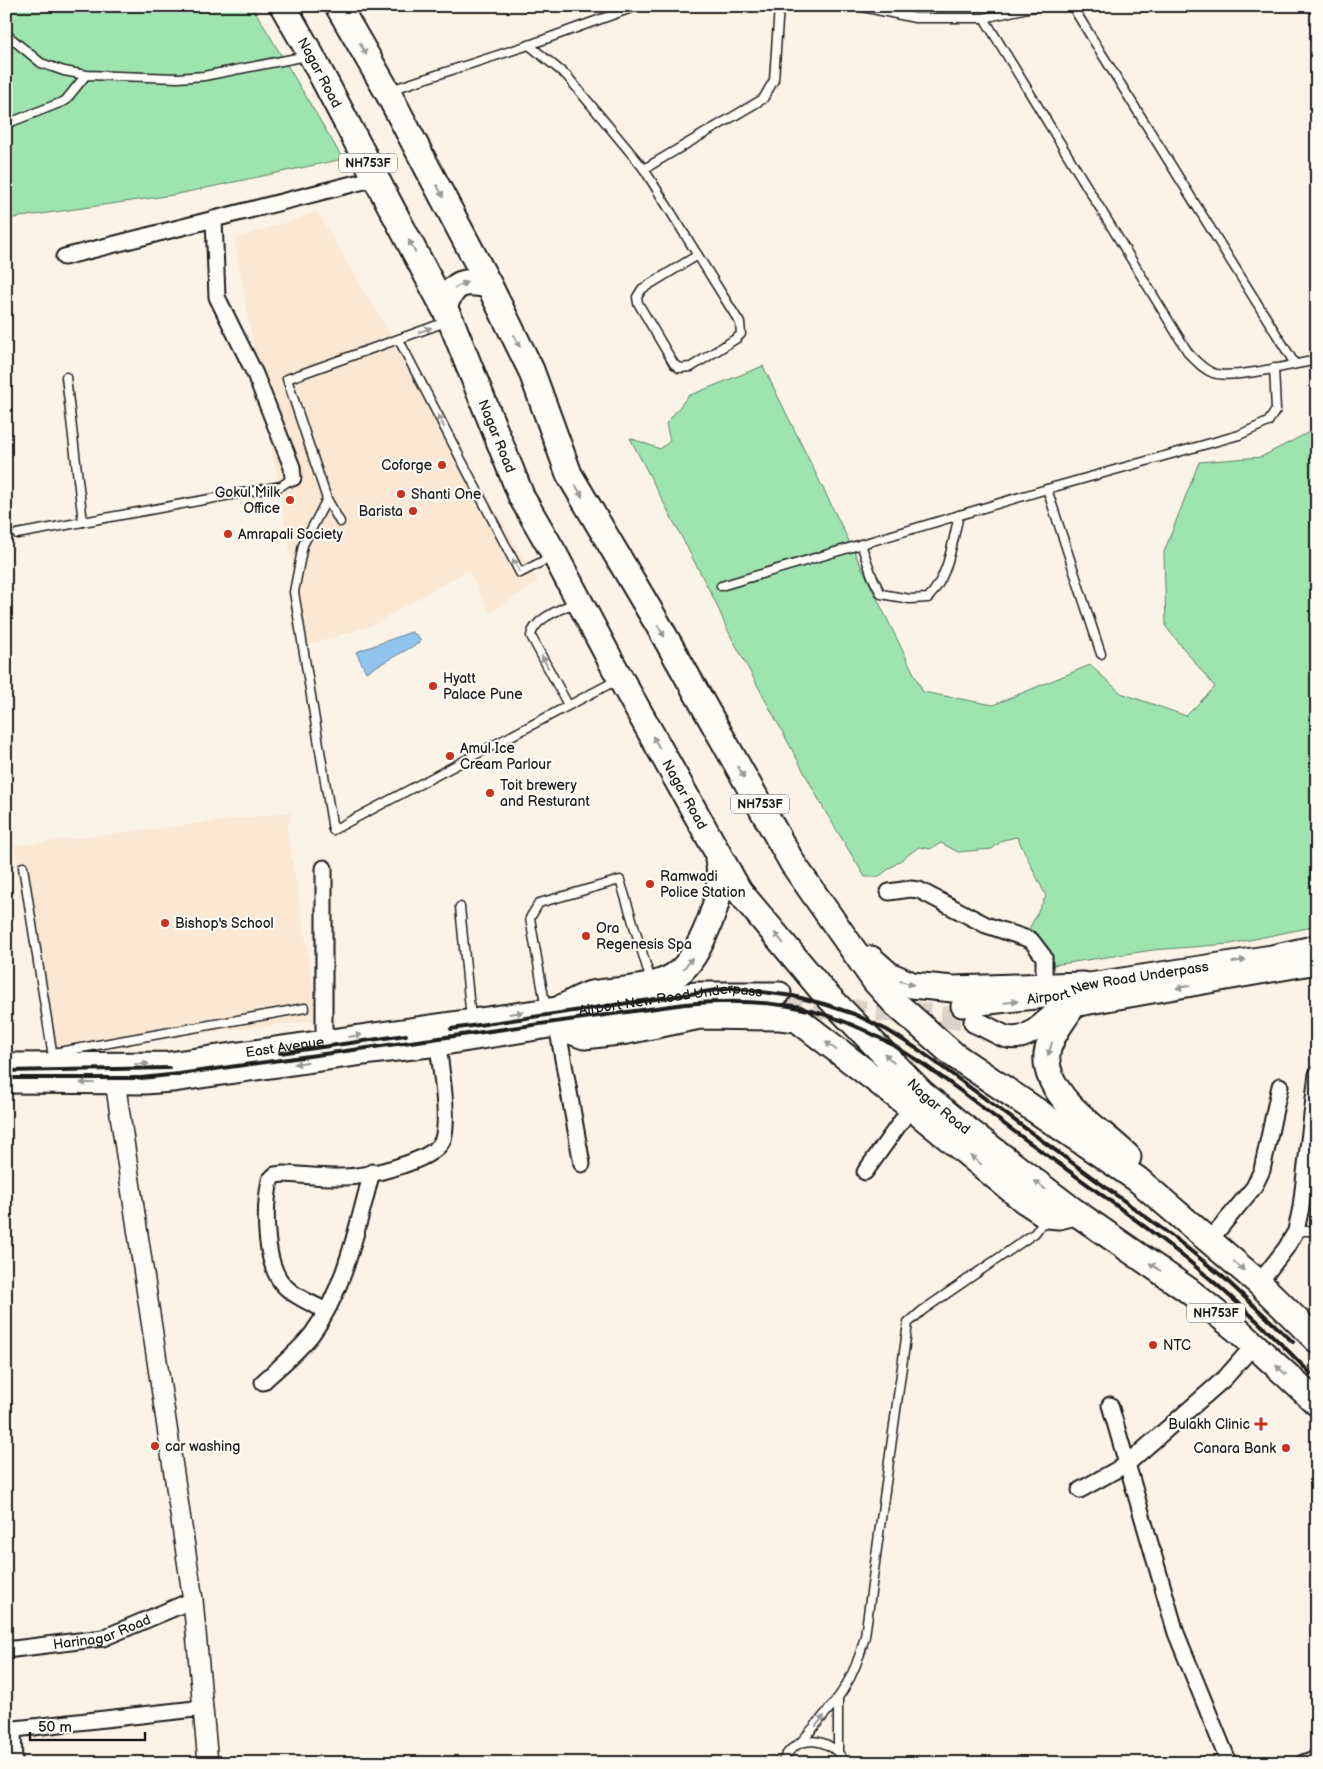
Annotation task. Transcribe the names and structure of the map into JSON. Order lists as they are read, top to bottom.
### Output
{
  "streets": {
    "highway": ["Nagar Road", "NH753F"],
    "main road": ["Airport New Road Underpass", "East Avenue"],
    "street": ["Harinagar Road"]
  },
  "crossings": [
    ["Airport New Road Underpass", "East Avenue"]
  ],
  "places": {
    "other": [
      "Coforge",
      "Shanti One",
      "Gokul Milk Office",
      "Barista",
      "Amrapali Society",
      "Hyatt Palace Pune",
      "Amul Ice Cream Parlour",
      "Toit brewery and Resturant",
      "Ramwadi Police Station",
      "Bishop's School",
      "Ora Regenesis Spa",
      "NTC",
      "car washing",
      "Canara Bank"
    ],
    "health": ["Bulakh Clinic"]
  },
  "scale_bar": "50 m"
}
